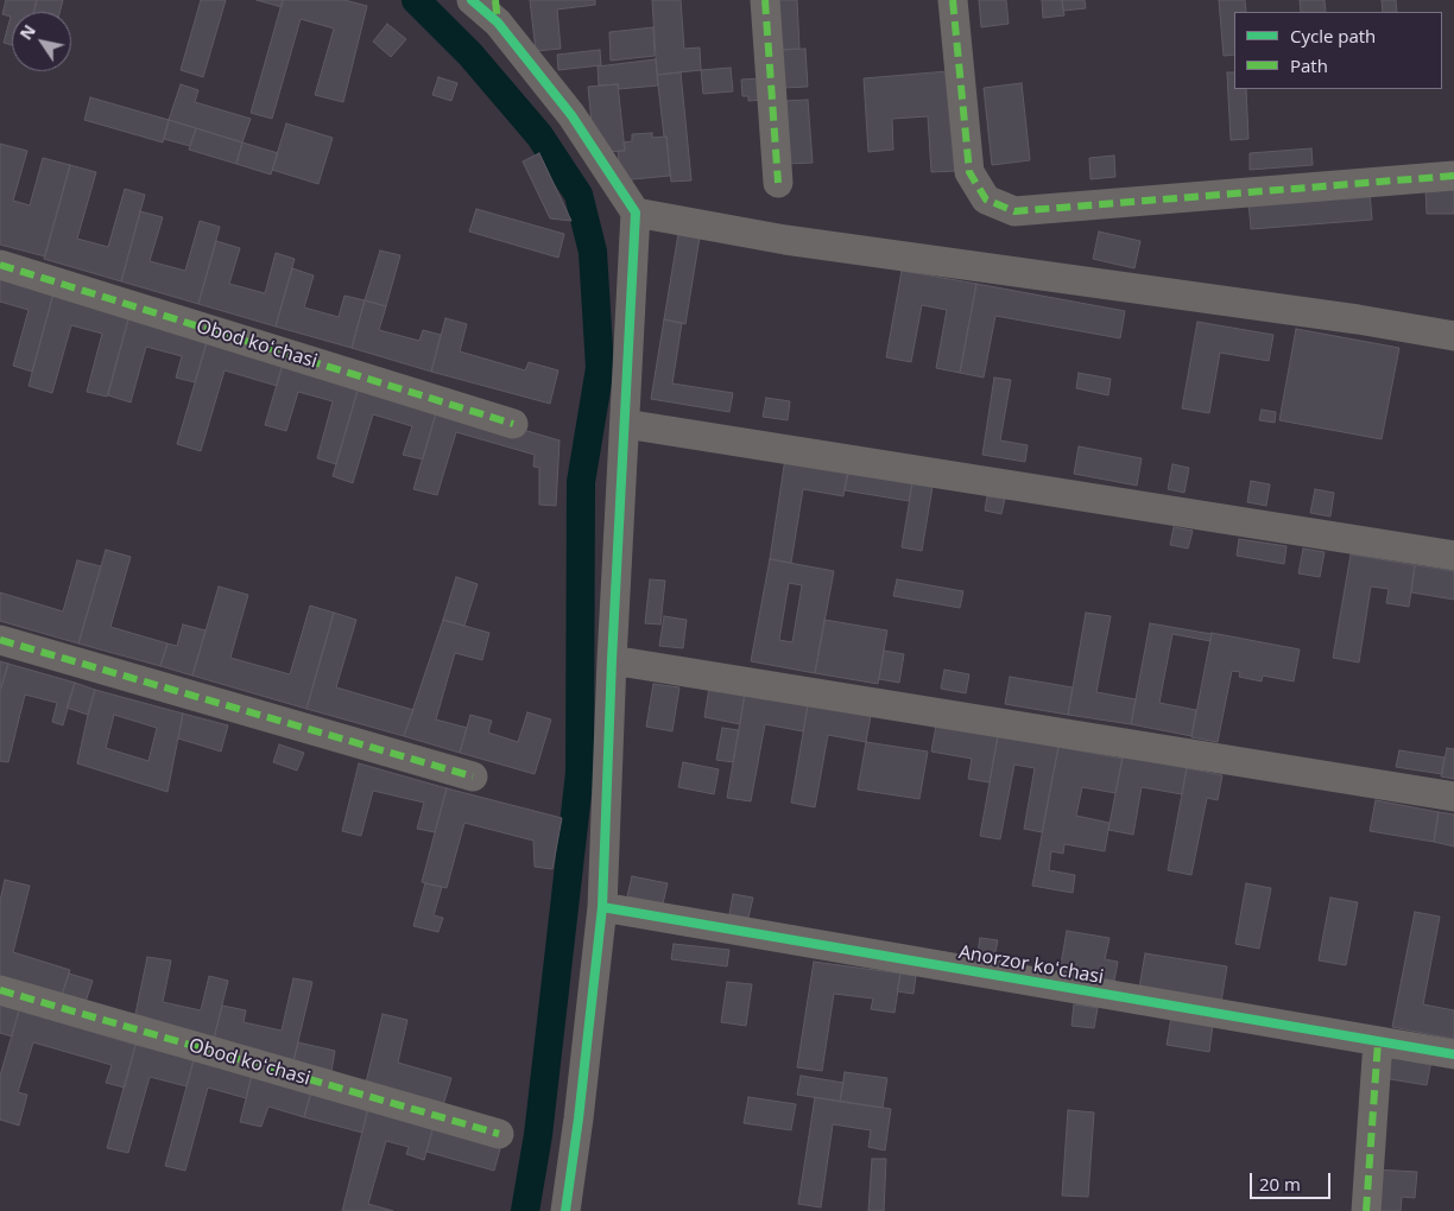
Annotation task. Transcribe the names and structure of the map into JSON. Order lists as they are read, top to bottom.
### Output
{
  "streets": {
    "street": ["Obod koʻchasi", "Anorzor koʻchasi"]
  },
  "legend": ["Cycle path", "Path"],
  "scale_bar": "20 m",
  "north": "top left"
}
